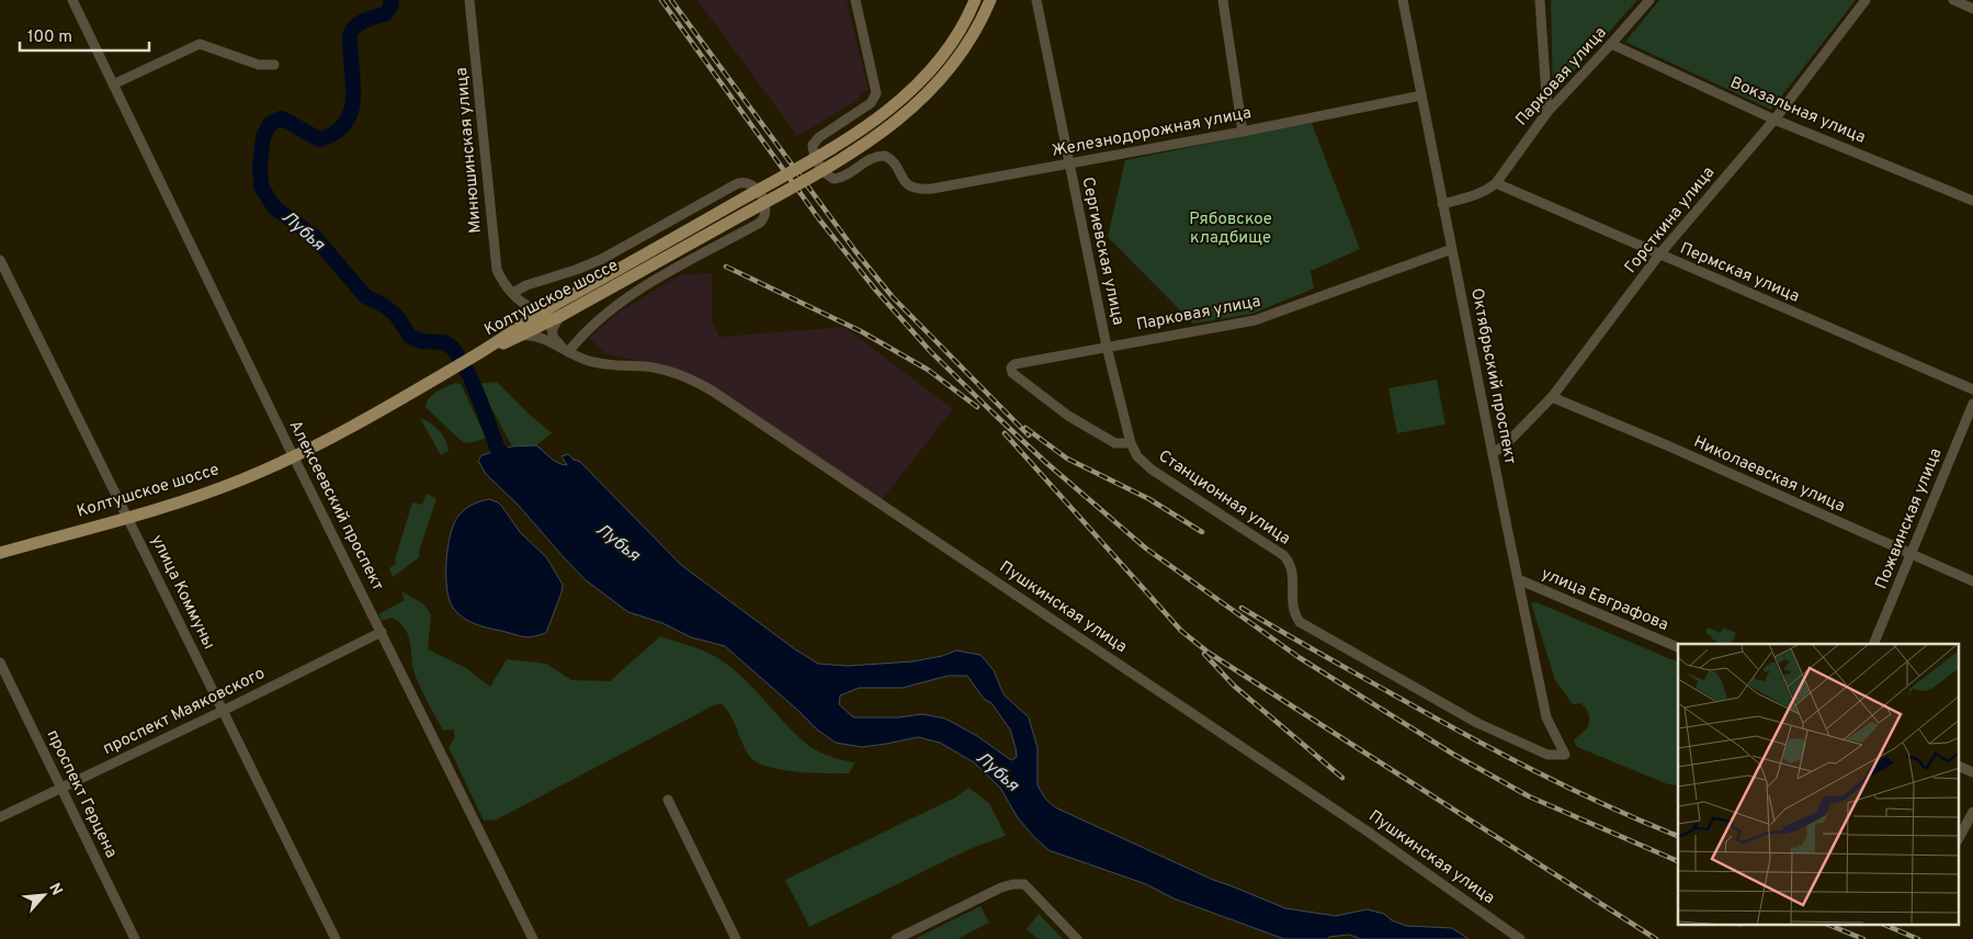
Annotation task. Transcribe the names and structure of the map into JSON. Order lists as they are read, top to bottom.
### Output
{
  "streets": {
    "main road": ["Колтушское шоссе"],
    "street": [
      "Парковая улица",
      "Вокзальная улица",
      "Железнодорожная улица",
      "Минюшинская улица",
      "Горсткина улица",
      "Сергиевская улица",
      "Пермская улица",
      "Октябрьский проспект",
      "Николаевская улица",
      "Станционная улица",
      "Алексеевский проспект",
      "Пожвинская улица",
      "улица Коммуны",
      "улица Евграфова",
      "Пушкинская улица",
      "проспект Маяковского",
      "проспект Герцена"
    ]
  },
  "crossings": [
    ["Парковая улица", "Вокзальная улица"],
    ["Парковая улица", "Сергиевская улица"],
    ["Парковая улица", "Пермская улица"],
    ["Парковая улица", "Октябрьский проспект"],
    ["Парковая улица", "Станционная улица"],
    ["Вокзальная улица", "Горсткина улица"],
    ["Железнодорожная улица", "Сергиевская улица"],
    ["Железнодорожная улица", "Октябрьский проспект"],
    ["Минюшинская улица", "Колтушское шоссе"],
    ["Минюшинская улица", "Пушкинская улица"],
    ["Горсткина улица", "Пермская улица"],
    ["Горсткина улица", "Октябрьский проспект"],
    ["Горсткина улица", "Николаевская улица"],
    ["Сергиевская улица", "Станционная улица"],
    ["Колтушское шоссе", "Алексеевский проспект"],
    ["Колтушское шоссе", "улица Коммуны"],
    ["Колтушское шоссе", "Пушкинская улица"],
    ["Октябрьский проспект", "Станционная улица"],
    ["Октябрьский проспект", "улица Евграфова"],
    ["Николаевская улица", "Пожвинская улица"],
    ["Алексеевский проспект", "проспект Маяковского"],
    ["улица Коммуны", "проспект Маяковского"],
    ["проспект Маяковского", "проспект Герцена"]
  ],
  "water": ["Лубья"],
  "parks": ["Рябовское кладбище"],
  "scale_bar": "100 m",
  "north": "top right"
}
